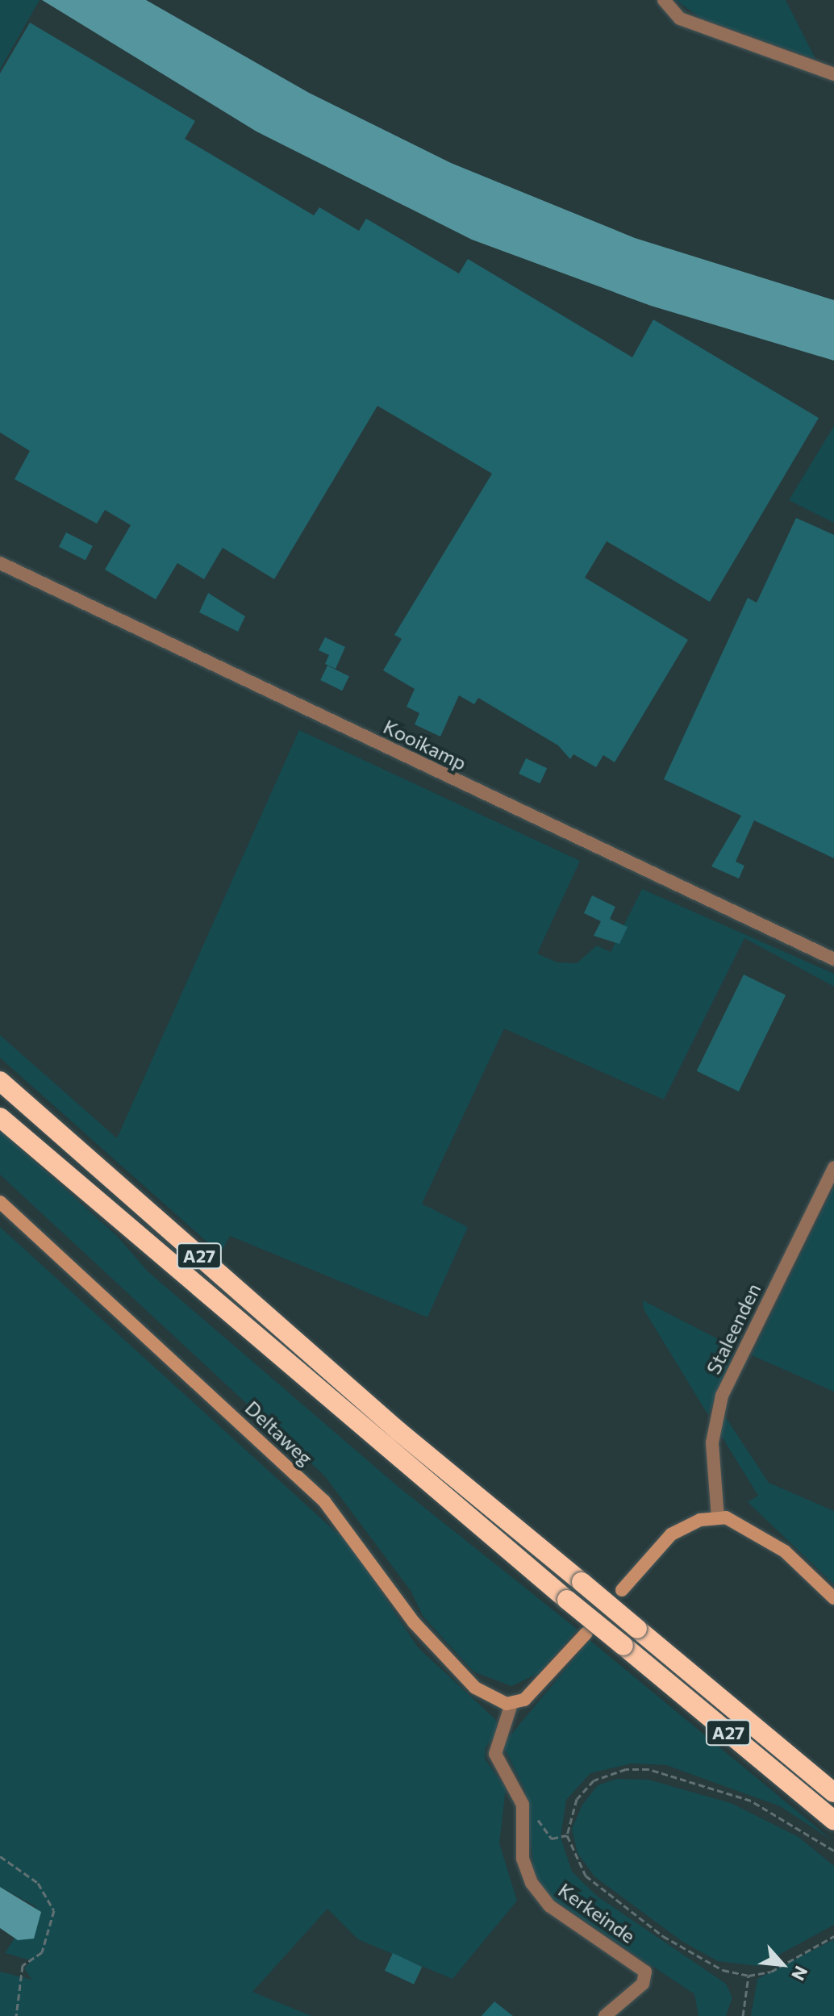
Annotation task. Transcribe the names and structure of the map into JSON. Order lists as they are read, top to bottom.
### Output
{
  "streets": {
    "highway": ["A27"],
    "street": [
      "Kooikamp",
      "Staleenden",
      "Deltaweg",
      "Kerkeinde"
    ]
  },
  "crossings": [
    ["Deltaweg", "Kerkeinde"]
  ],
  "north": "bottom right"
}
